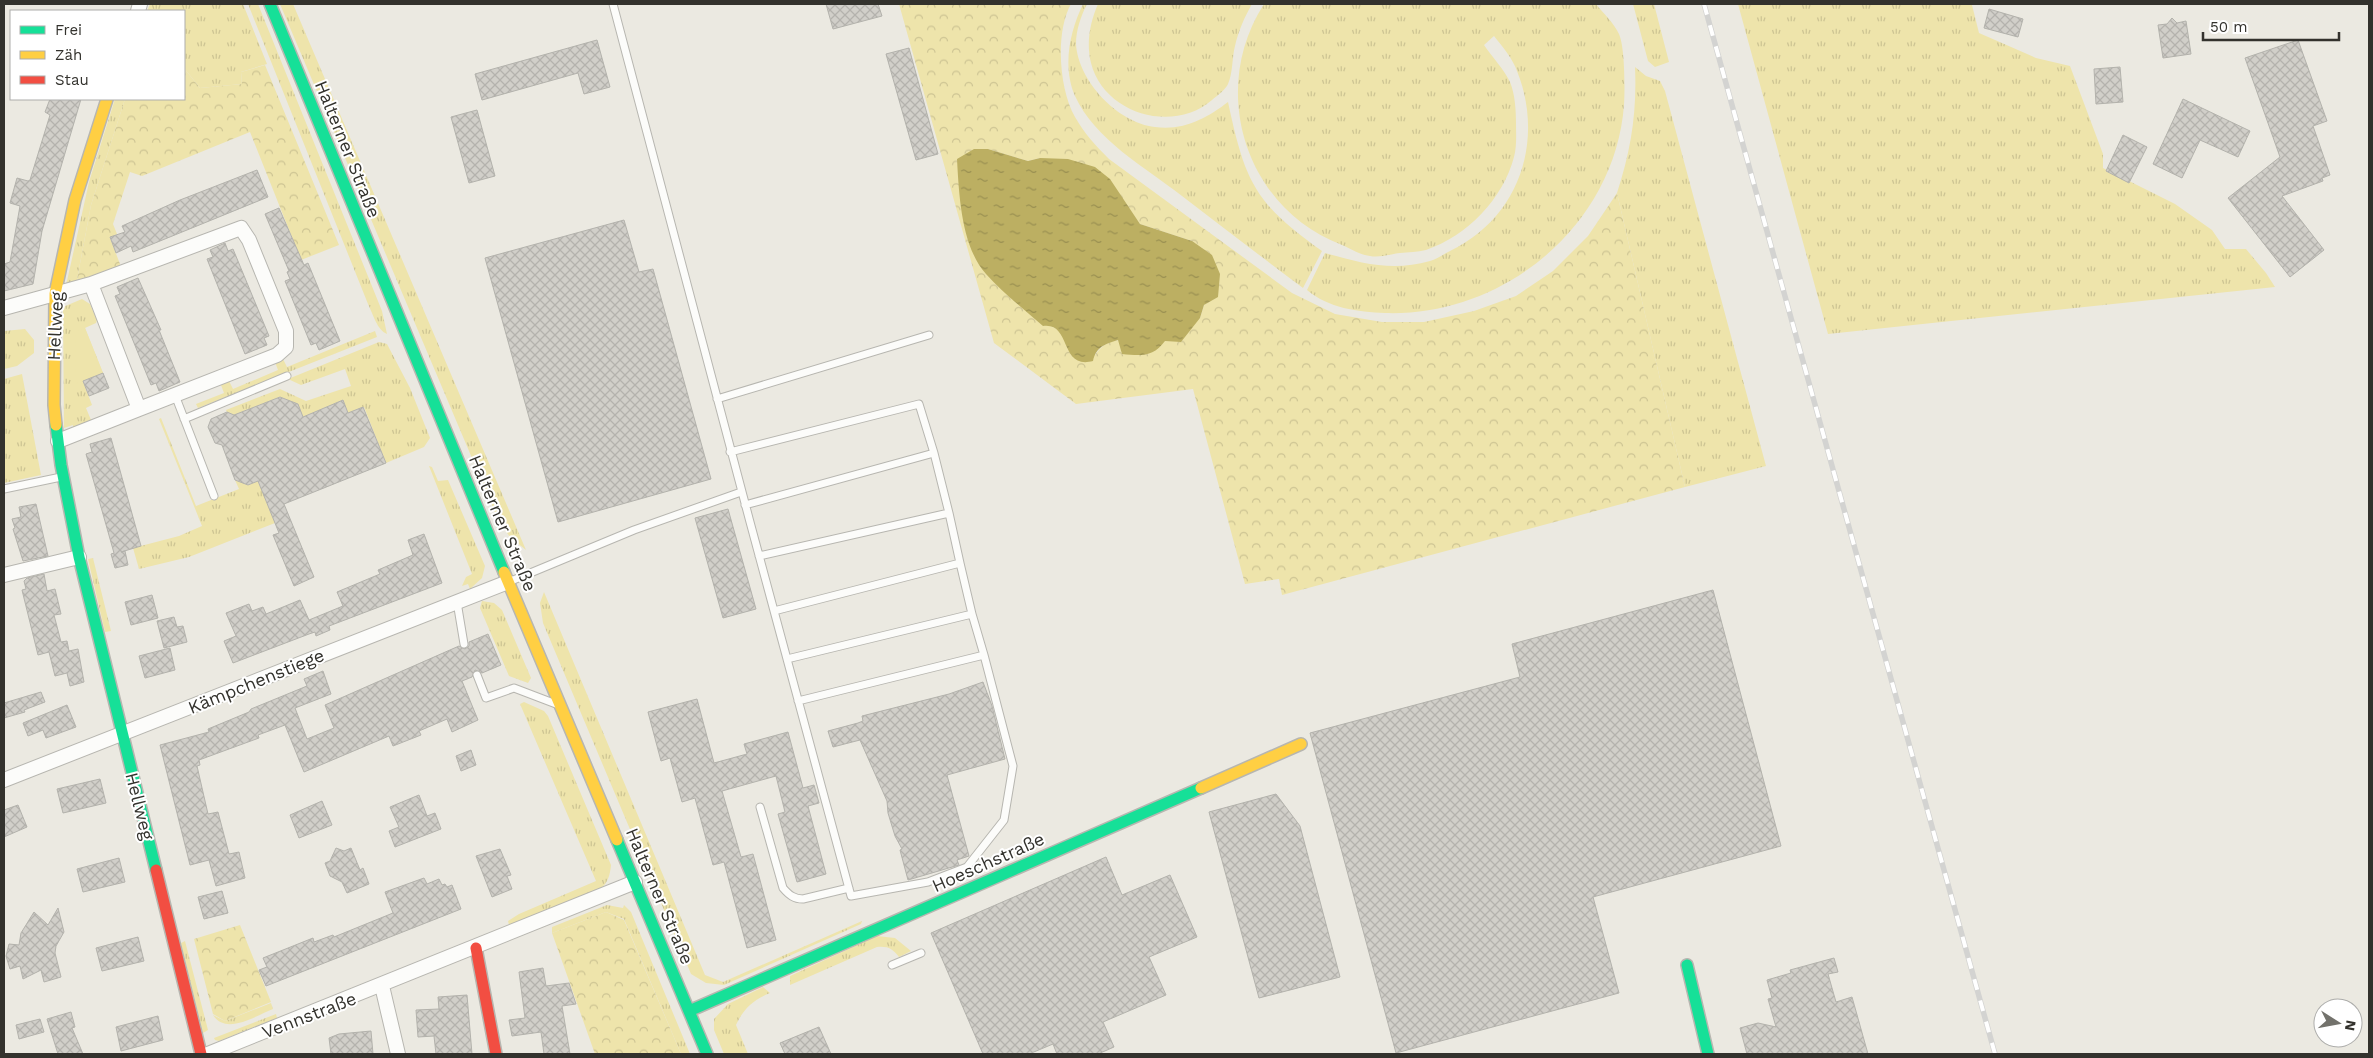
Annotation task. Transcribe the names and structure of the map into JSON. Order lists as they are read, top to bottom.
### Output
{
  "streets": {
    "street": [
      "Halterner Straße",
      "Hellweg",
      "Kämpchenstiege",
      "Hoeschstraße",
      "Vennstraße"
    ]
  },
  "crossings": [
    ["Halterner Straße", "Kämpchenstiege"],
    ["Halterner Straße", "Hoeschstraße"],
    ["Halterner Straße", "Vennstraße"],
    ["Hellweg", "Kämpchenstiege"]
  ],
  "legend": ["Frei", "Zäh", "Stau"],
  "scale_bar": "50 m",
  "north": "right"
}
